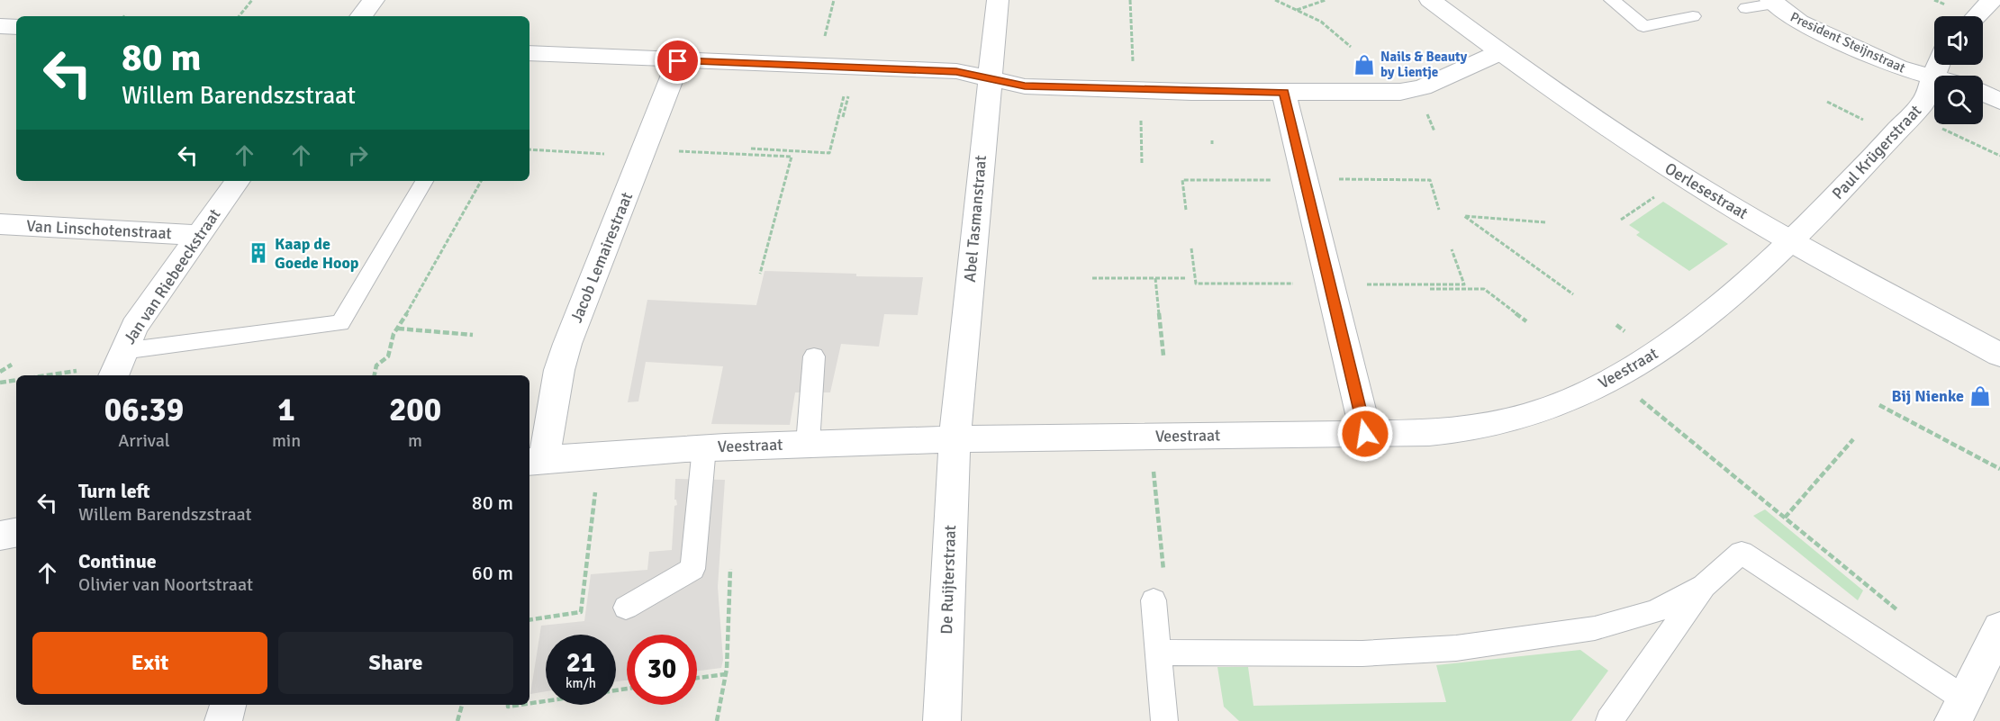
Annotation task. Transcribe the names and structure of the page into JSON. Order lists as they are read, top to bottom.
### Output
{
  "streets": {
    "street": [
      "President Steijnstraat",
      "Paul Krügerstraat",
      "Oerlesestraat",
      "Abel Tasmanstraat",
      "Van Linschotenstraat",
      "Jacob Lemairestraat",
      "Jan van Riebeeckstraat",
      "Veestraat",
      "De Ruijterstraat"
    ]
  },
  "crossings": [
    ["President Steijnstraat", "Paul Krügerstraat"],
    ["Paul Krügerstraat", "Oerlesestraat"],
    ["Paul Krügerstraat", "Veestraat"],
    ["Oerlesestraat", "Veestraat"],
    ["Abel Tasmanstraat", "Veestraat"],
    ["Abel Tasmanstraat", "De Ruijterstraat"],
    ["Van Linschotenstraat", "Jan van Riebeeckstraat"],
    ["Jacob Lemairestraat", "Veestraat"],
    ["Veestraat", "De Ruijterstraat"]
  ],
  "places": {
    "shop": ["Nails & Beauty by Lientje", "Bij Nienke"],
    "building": ["Kaap de Goede Hoop"]
  },
  "page": {
    "turn": ["80 m", "Willem Barendszstraat"],
    "eta": [
      "06:39",
      "Arrival",
      "1",
      "min",
      "200",
      "m"
    ],
    "list": [
      {
        "name": "Turn left",
        "note": "Willem Barendszstraat",
        "value": "80 m"
      },
      {
        "name": "Continue",
        "note": "Olivier van Noortstraat",
        "value": "60 m"
      }
    ],
    "buttons": ["Exit", "Share"],
    "speed": "21 km/h",
    "limit": "30"
  }
}
